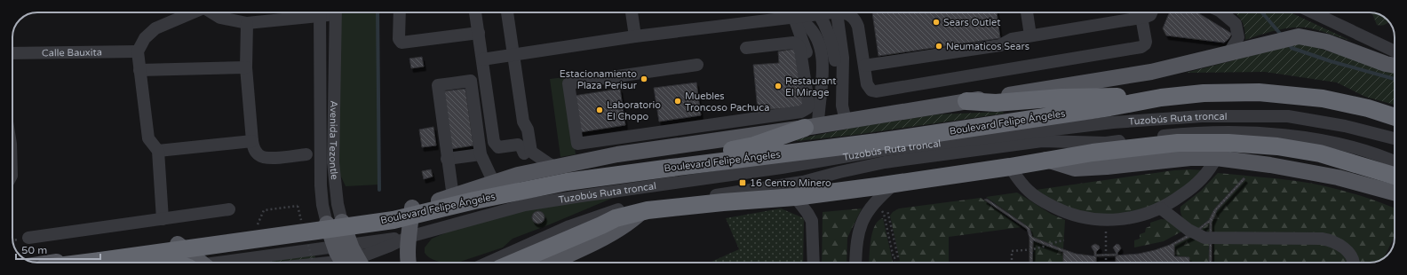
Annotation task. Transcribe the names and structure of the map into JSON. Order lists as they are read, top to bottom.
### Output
{
  "streets": {
    "highway": ["Boulevard Felipe Ángeles"],
    "main road": ["Avenida Tezontle"],
    "street": ["Calle Bauxita", "Tuzobús Ruta troncal"]
  },
  "crossings": [
    ["Tuzobús Ruta troncal", "Avenida Tezontle"],
    ["Boulevard Felipe Ángeles", "Avenida Tezontle"]
  ],
  "places": {
    "other": [
      "Sears Outlet",
      "Neumaticos Sears",
      "Estacionamiento Plaza Perisur",
      "Restaurant El Mirage",
      "Muebles Troncoso Pachuca",
      "Laboratorio El Chopo"
    ],
    "transit": ["16 Centro Minero"]
  },
  "scale_bar": "50 m"
}
